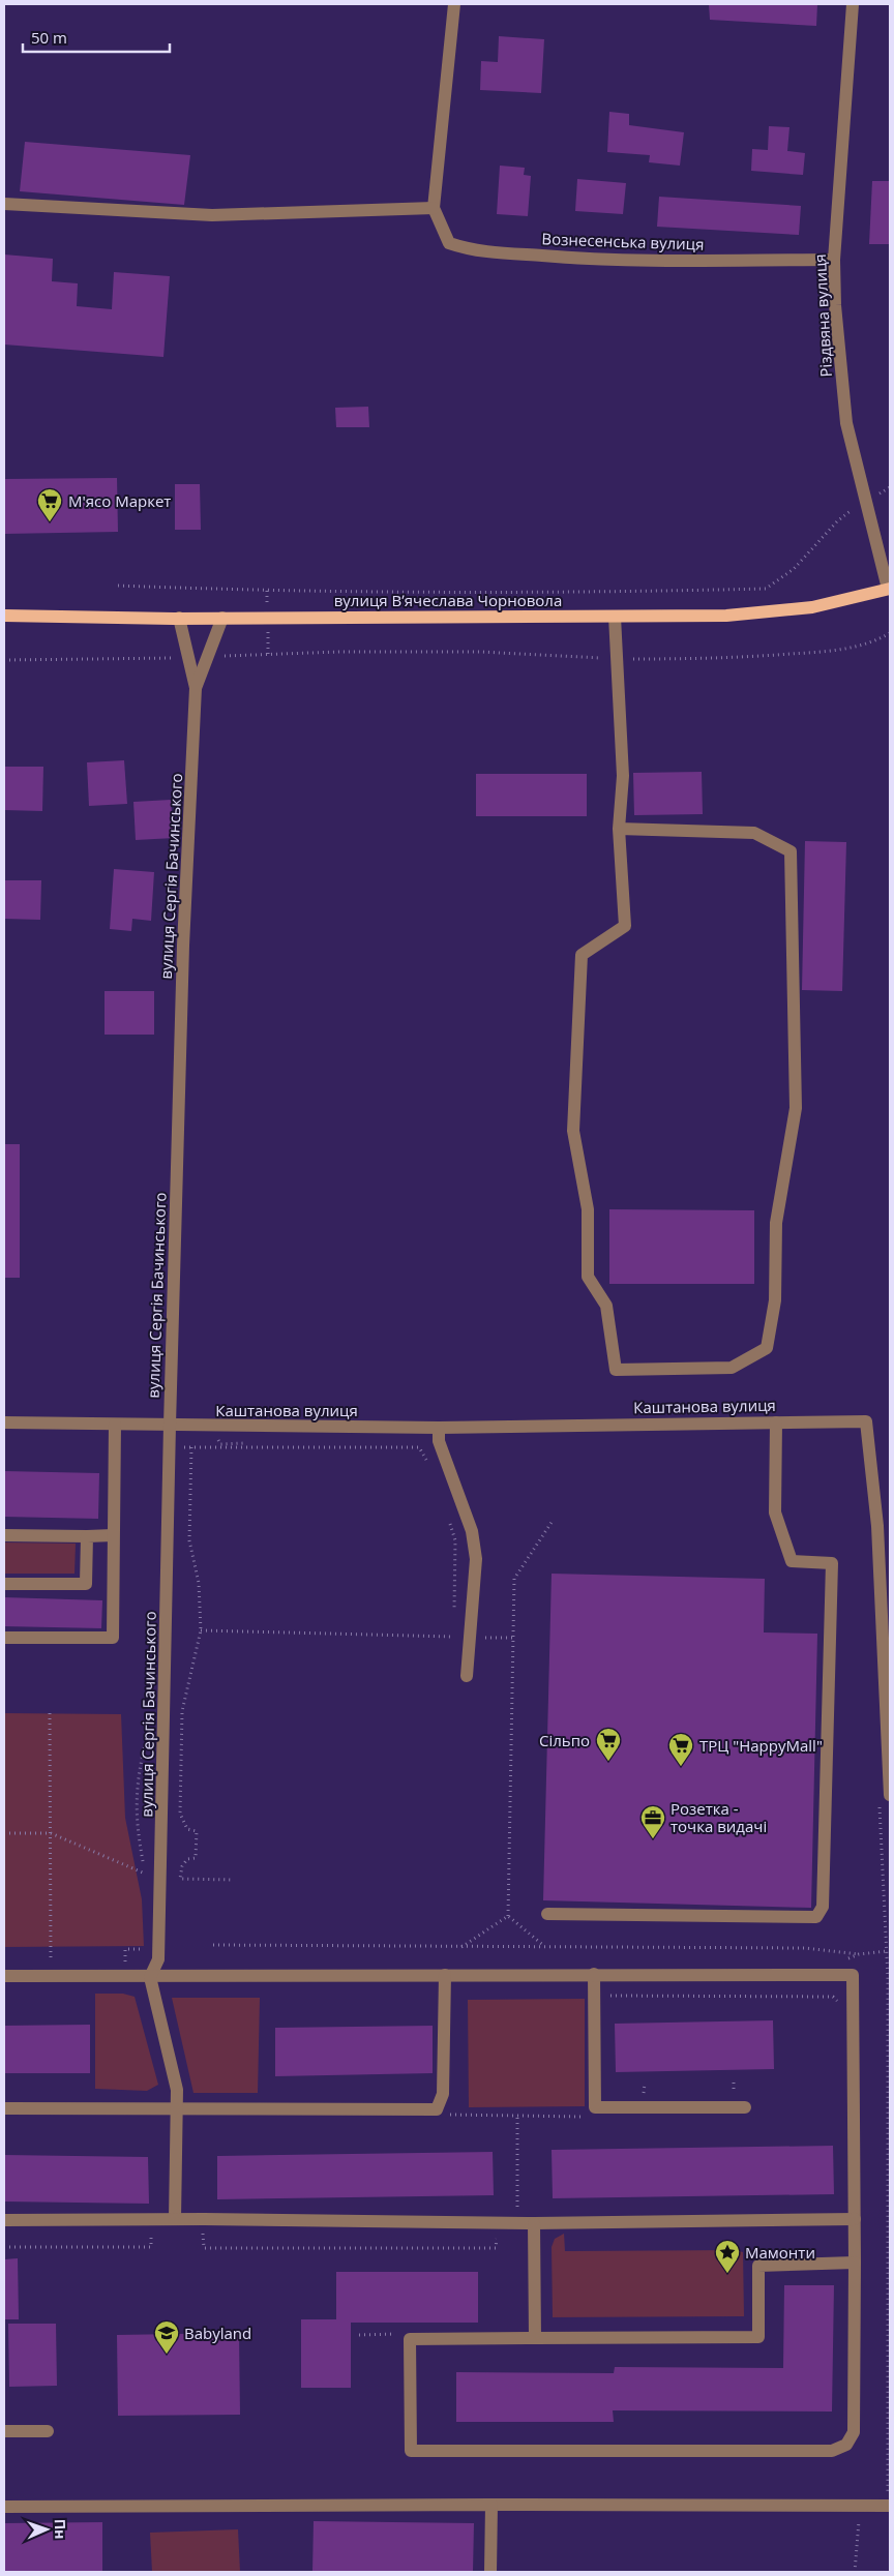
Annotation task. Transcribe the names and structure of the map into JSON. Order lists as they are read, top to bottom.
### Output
{
  "streets": {
    "main road": ["вулиця Вʼячеслава Чорновола"],
    "street": [
      "Вознесенська вулиця",
      "Різдвяна вулиця",
      "вулиця Сергія Бачинського",
      "Каштанова вулиця"
    ]
  },
  "crossings": [
    ["Вознесенська вулиця", "Різдвяна вулиця"],
    ["Різдвяна вулиця", "вулиця Вʼячеслава Чорновола"],
    ["вулиця Вʼячеслава Чорновола", "вулиця Сергія Бачинського"],
    ["вулиця Сергія Бачинського", "Каштанова вулиця"]
  ],
  "places": {
    "supermarket": ["М'ясо Маркет", "Сільпо", "ТРЦ \"HappyMall\""],
    "office": ["Розетка - точка видачі"],
    "place": ["Мамонти"],
    "school or university": ["Babyland"]
  },
  "scale_bar": "50 m",
  "north": "right"
}
